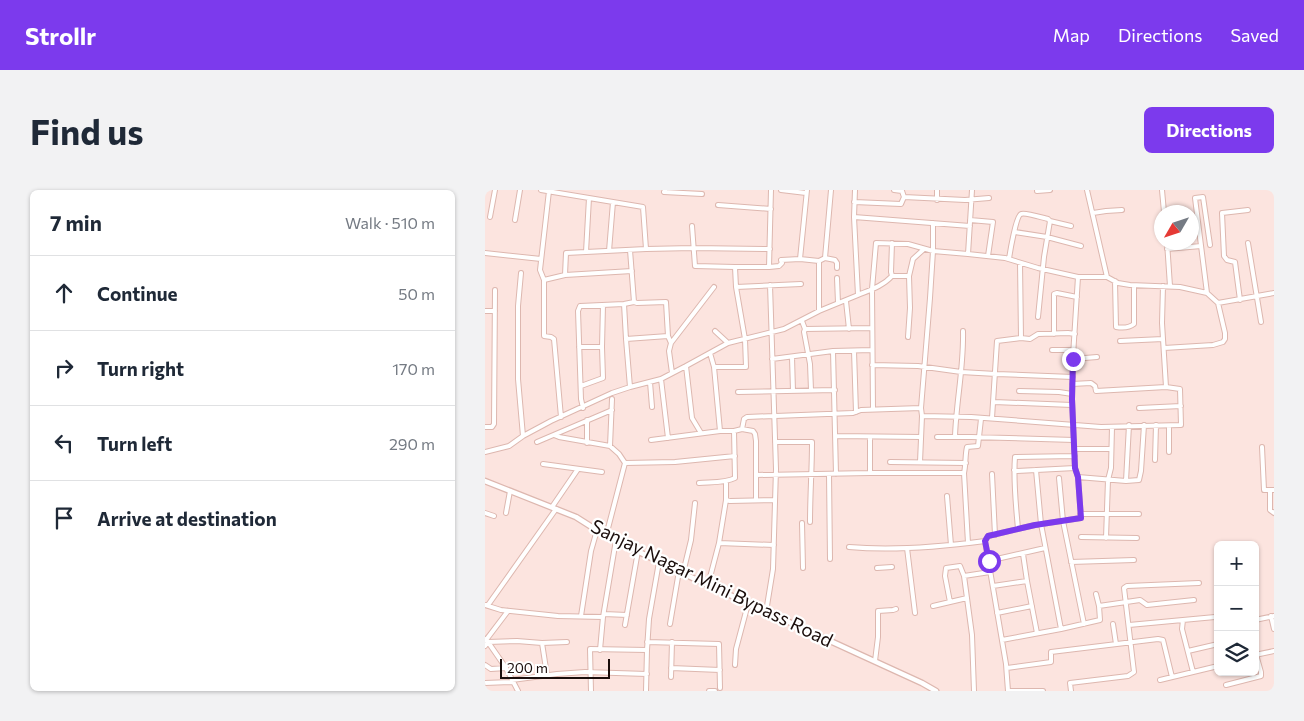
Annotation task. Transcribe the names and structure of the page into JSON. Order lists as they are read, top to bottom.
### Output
{
  "streets": {
    "street": ["Sanjay Nagar Mini Bypass Road"]
  },
  "scale_bar": "200 m",
  "north": "bottom left",
  "page": {
    "header": "Strollr",
    "nav": ["Map", "Directions", "Saved"],
    "buttons": "Directions",
    "title": "Find us",
    "heading": ["7 min", "Walk · 510 m"],
    "list": [
      ["Continue", "50 m"],
      ["Turn right", "170 m"],
      ["Turn left", "290 m"],
      "Arrive at destination"
    ],
    "map_buttons": ["+", "−"],
    "scale": "200 m"
  }
}
